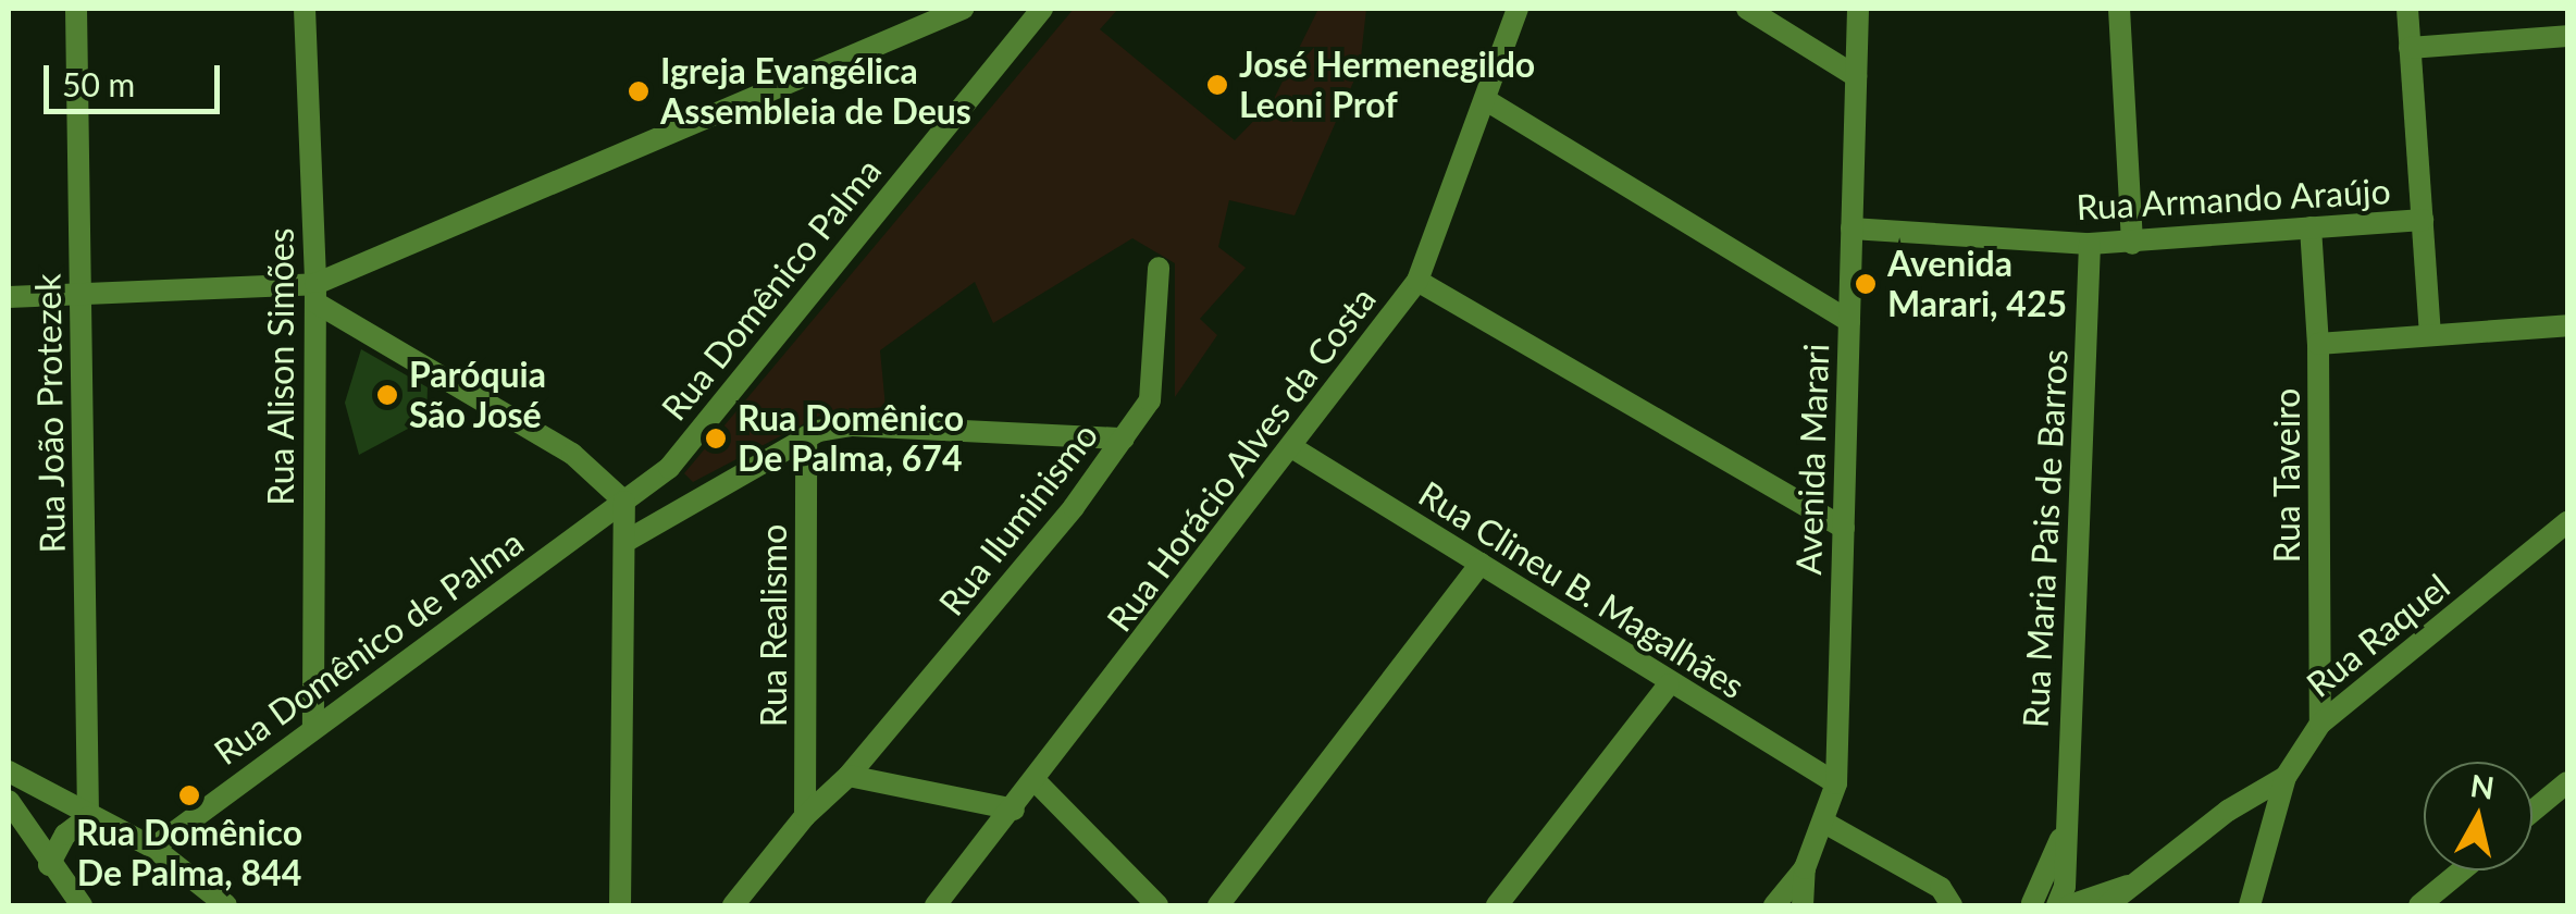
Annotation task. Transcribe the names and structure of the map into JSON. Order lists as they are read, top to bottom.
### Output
{
  "streets": {
    "street": [
      "Rua Armando Araújo",
      "Rua Domênico Palma",
      "Rua Alison Simões",
      "Rua João Protezek",
      "Rua Horácio Alves da Costa",
      "Avenida Marari",
      "Rua Taveiro",
      "Rua Iluminismo",
      "Rua Maria Pais de Barros",
      "Rua Clineu B. Magalhães",
      "Rua Realismo",
      "Rua Raquel",
      "Rua Domênico de Palma"
    ]
  },
  "crossings": [
    ["Rua Armando Araújo", "Avenida Marari"],
    ["Rua Armando Araújo", "Rua Taveiro"],
    ["Rua Armando Araújo", "Rua Maria Pais de Barros"],
    ["Rua Domênico Palma", "Rua Domênico de Palma"],
    ["Rua Alison Simões", "Rua Domênico de Palma"],
    ["Rua Horácio Alves da Costa", "Rua Clineu B. Magalhães"],
    ["Avenida Marari", "Rua Clineu B. Magalhães"],
    ["Rua Taveiro", "Rua Raquel"],
    ["Rua Iluminismo", "Rua Realismo"]
  ],
  "places": [
    "José Hermenegildo Leoni Prof",
    "Igreja Evangélica Assembleia de Deus",
    "Avenida Marari, 425",
    "Paróquia São José",
    "Rua Domênico De Palma, 674",
    "Rua Domênico De Palma, 844"
  ],
  "scale_bar": "50 m",
  "north": "top"
}
